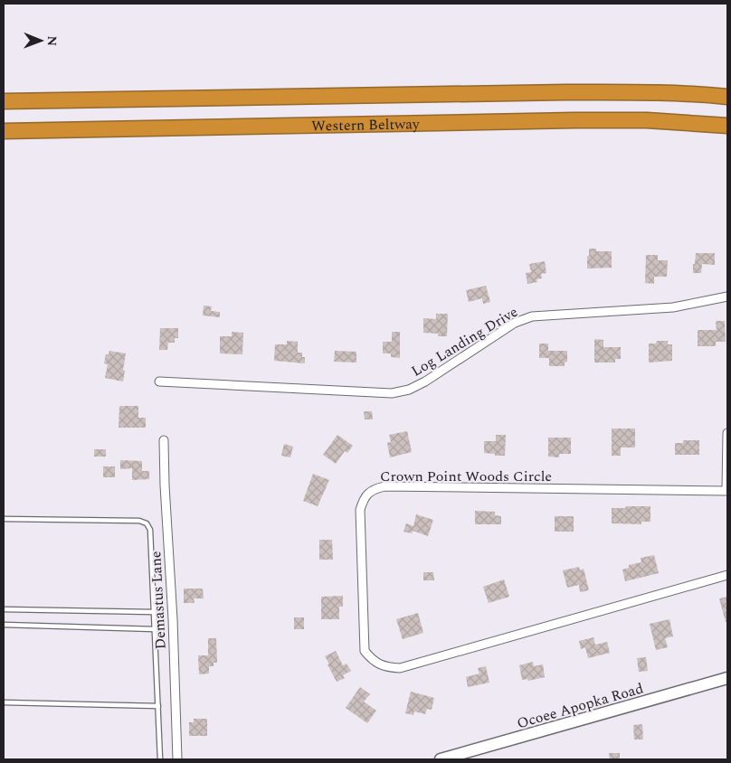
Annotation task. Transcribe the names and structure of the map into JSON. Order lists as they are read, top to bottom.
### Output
{
  "streets": {
    "highway": ["Western Beltway"],
    "main road": ["Ocoee Apopka Road"],
    "street": ["Log Landing Drive", "Crown Point Woods Circle", "Demastus Lane"]
  },
  "north": "right"
}
